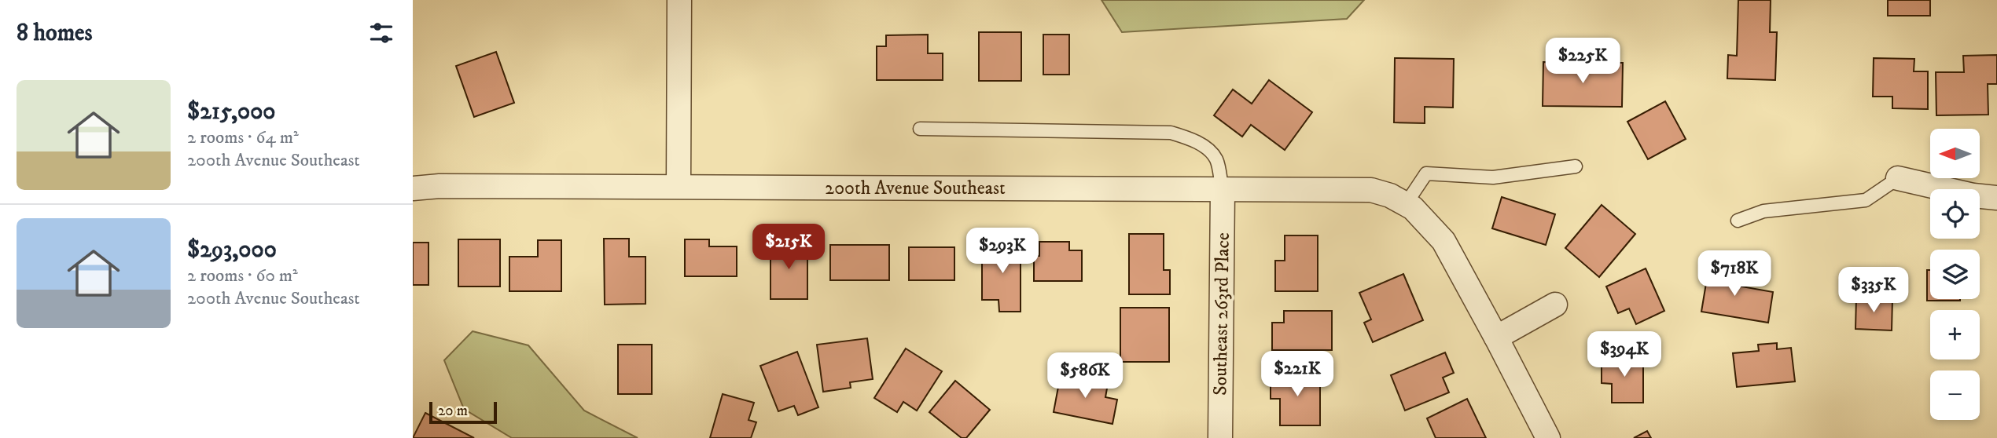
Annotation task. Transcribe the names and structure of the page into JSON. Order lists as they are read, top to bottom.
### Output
{
  "streets": {
    "street": ["200th Avenue Southeast", "Southeast 263rd Place"]
  },
  "crossings": [
    ["200th Avenue Southeast", "Southeast 263rd Place"]
  ],
  "scale_bar": "20 m",
  "north": "left",
  "page": {
    "heading": "8 homes",
    "price": [
      "$225K",
      "$215K",
      "$293K",
      "$718K",
      "$335K",
      "$394K",
      "$221K",
      "$586K"
    ],
    "list": [
      {
        "name": "$215,000",
        "note": "2 rooms · 64 m² · 200th Avenue Southeast"
      },
      {
        "name": "$293,000",
        "note": "2 rooms · 60 m² · 200th Avenue Southeast"
      }
    ],
    "map_buttons": ["+", "−"],
    "scale": "20 m"
  }
}
